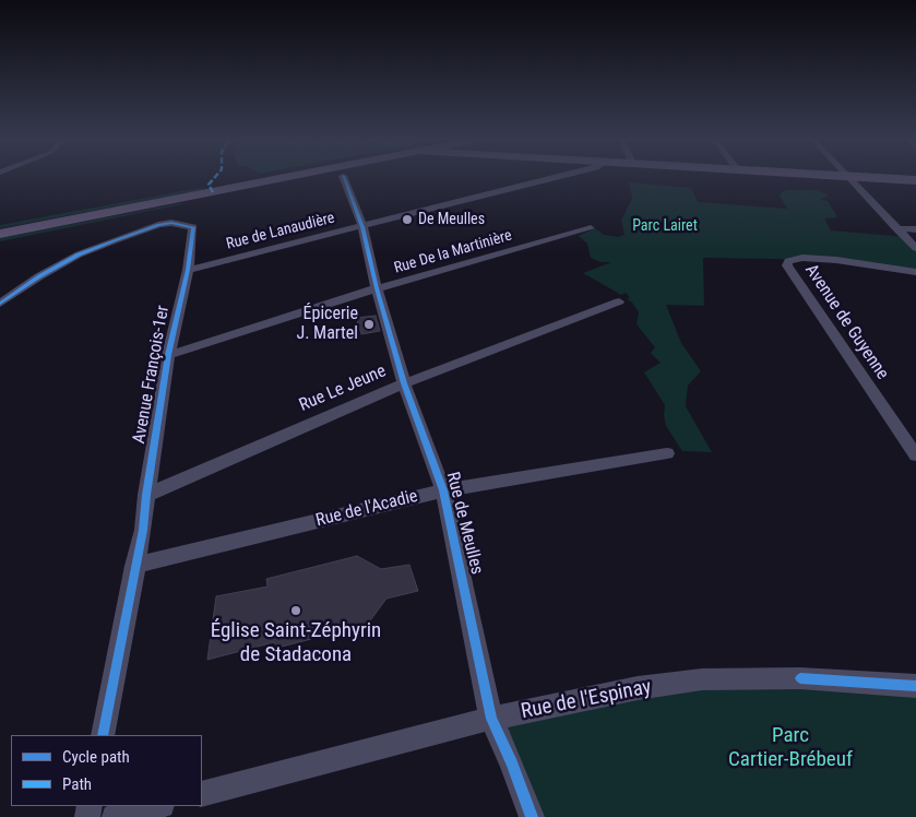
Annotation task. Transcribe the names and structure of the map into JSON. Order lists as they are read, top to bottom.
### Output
{
  "streets": {
    "street": [
      "Rue de Lanaudière",
      "Rue De la Martinière",
      "Avenue de Guyenne",
      "Avenue François-1er",
      "Rue Le Jeune",
      "Rue de l'Acadie",
      "Rue de Meulles",
      "Rue de l'Espinay"
    ]
  },
  "crossings": [
    ["Rue de Lanaudière", "Avenue François-1er"],
    ["Rue de Lanaudière", "Rue de Meulles"],
    ["Rue De la Martinière", "Avenue François-1er"],
    ["Rue De la Martinière", "Rue de Meulles"],
    ["Avenue François-1er", "Rue Le Jeune"],
    ["Avenue François-1er", "Rue de l'Acadie"],
    ["Rue Le Jeune", "Rue de Meulles"],
    ["Rue de l'Acadie", "Rue de Meulles"],
    ["Rue de Meulles", "Rue de l'Espinay"]
  ],
  "parks": ["Parc Lairet", "Parc Cartier-Brébeuf"],
  "places": ["De Meulles", "Épicerie J. Martel", "Église Saint-Zéphyrin de Stadacona"],
  "legend": ["Cycle path", "Path"]
}
